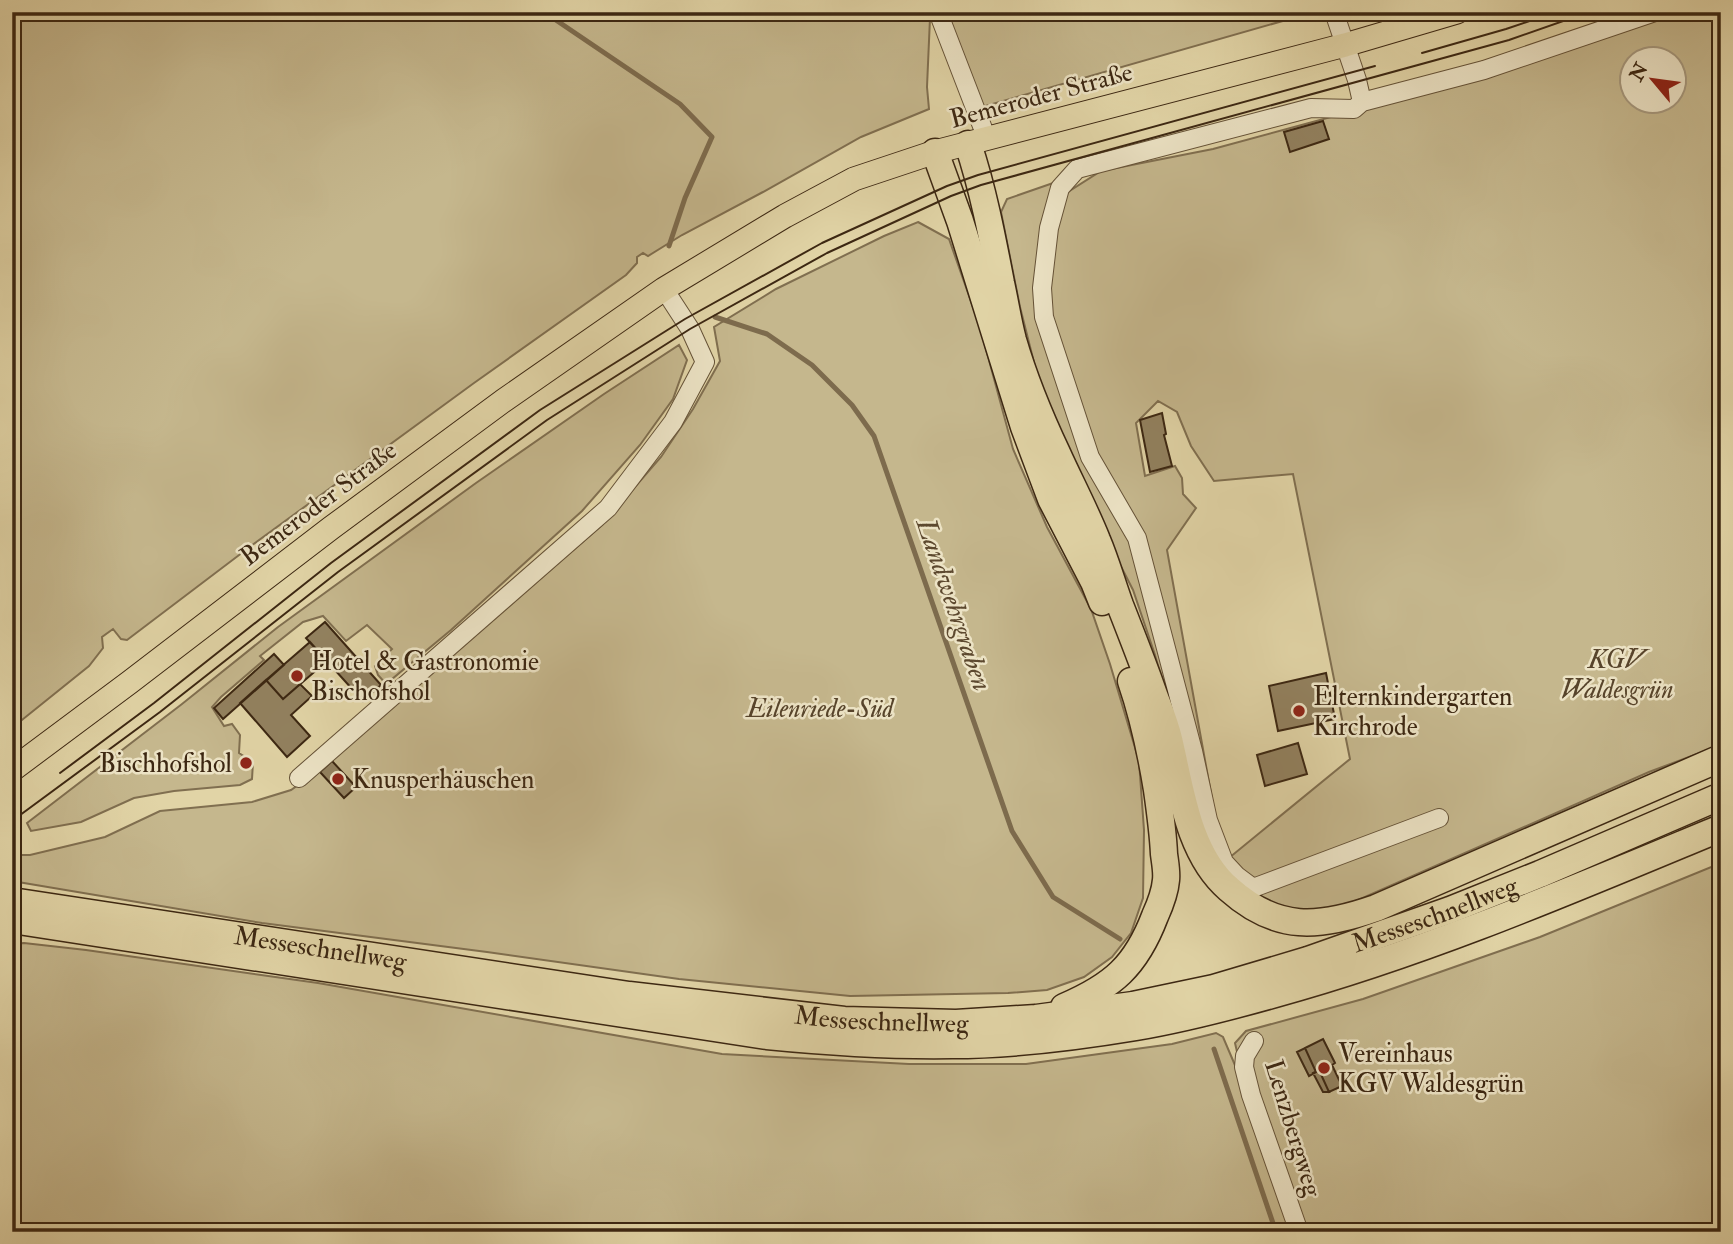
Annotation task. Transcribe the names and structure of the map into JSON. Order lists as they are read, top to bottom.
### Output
{
  "streets": {
    "highway": ["Messeschnellweg"],
    "main road": ["Bemeroder Straße"],
    "street": ["Lenzbergweg"]
  },
  "water": ["Landwehrgraben"],
  "parks": ["KGV Waldesgrün", "Eilenriede-Süd"],
  "places": [
    "Hotel & Gastronomie Bischofshol",
    "Elternkindergarten Kirchrode",
    "Bischhofshol",
    "Knusperhäuschen",
    "Vereinhaus KGV Waldesgrün"
  ],
  "north": "top left"
}
